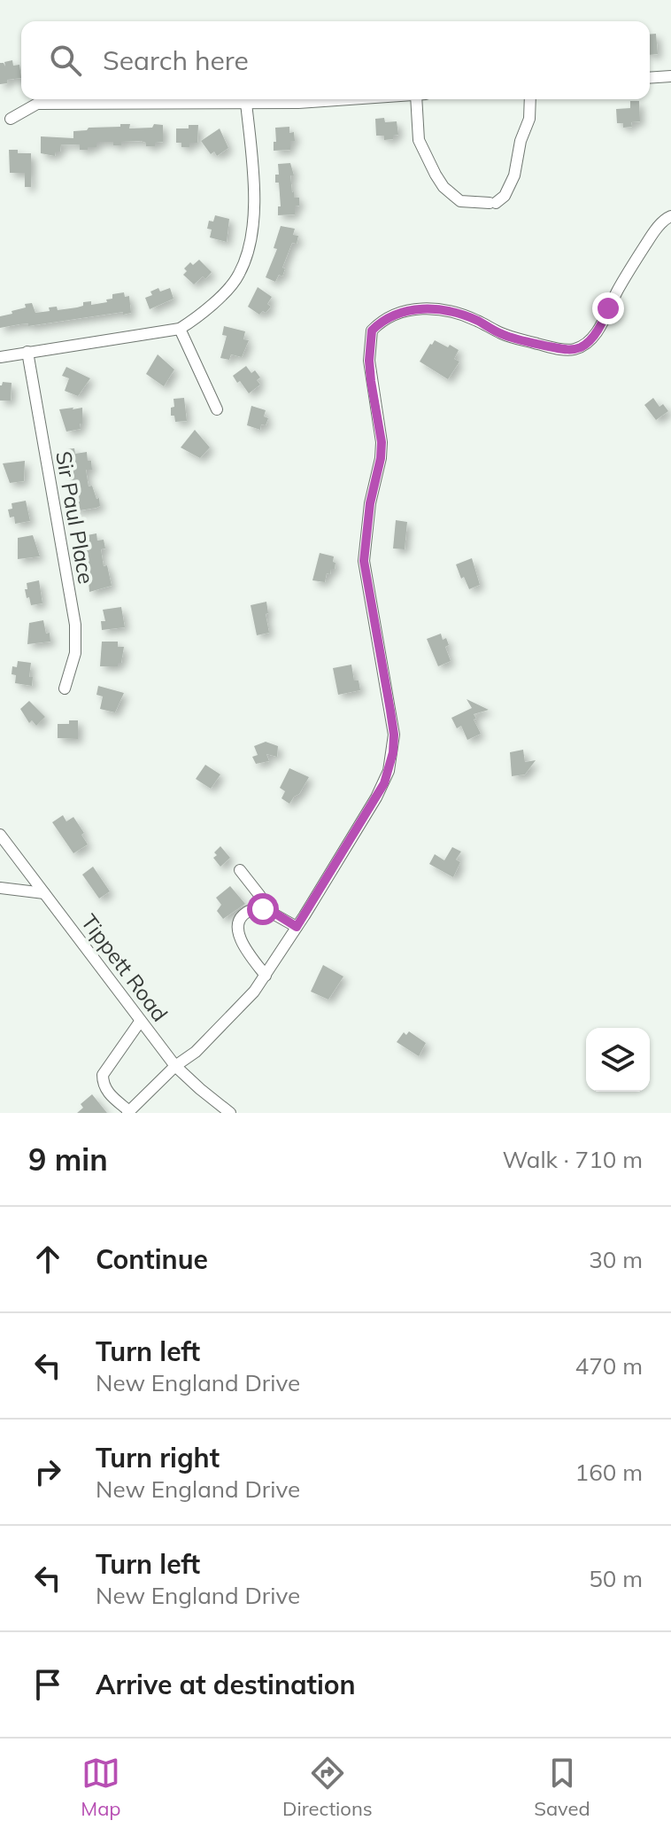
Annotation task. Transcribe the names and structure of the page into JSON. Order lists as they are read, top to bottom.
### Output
{
  "streets": {
    "street": ["Sir Paul Place", "Tippett Road"]
  },
  "page": {
    "search": "Search here",
    "heading": ["9 min", "Walk · 710 m"],
    "list": [
      ["Continue", "30 m"],
      ["Turn left", "New England Drive", "470 m"],
      ["Turn right", "New England Drive", "160 m"],
      ["Turn left", "New England Drive", "50 m"],
      "Arrive at destination"
    ],
    "nav": ["Map", "Directions", "Saved"]
  }
}
